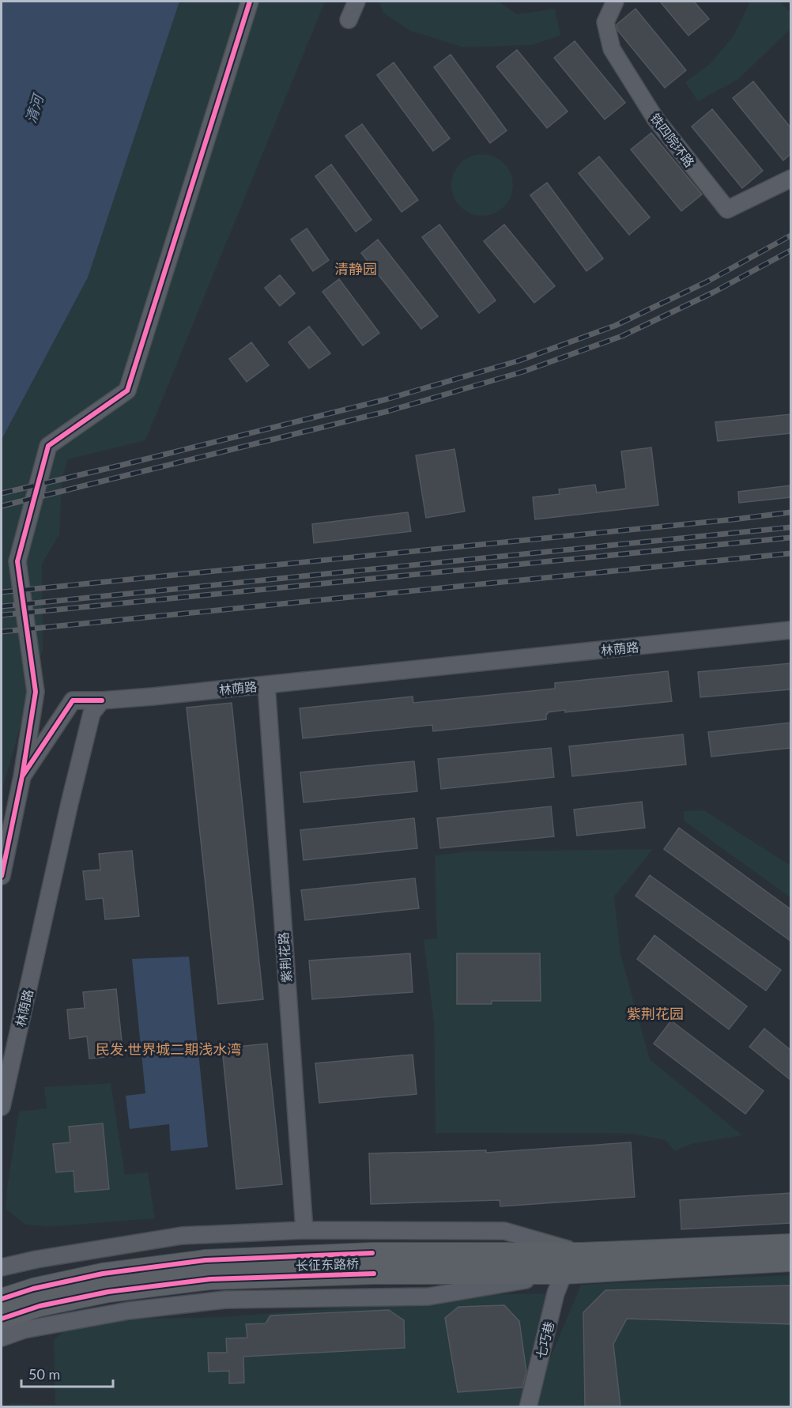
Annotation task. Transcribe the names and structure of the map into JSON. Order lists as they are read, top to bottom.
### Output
{
  "streets": {
    "main road": ["长征东路桥"],
    "street": [
      "铁四院环路",
      "林荫路",
      "紫荆花路",
      "七巧巷"
    ]
  },
  "crossings": [
    ["林荫路", "紫荆花路"]
  ],
  "districts": ["清静园", "紫荆花园", "民发·世界城二期浅水湾"],
  "water": ["清河"],
  "scale_bar": "50 m"
}
